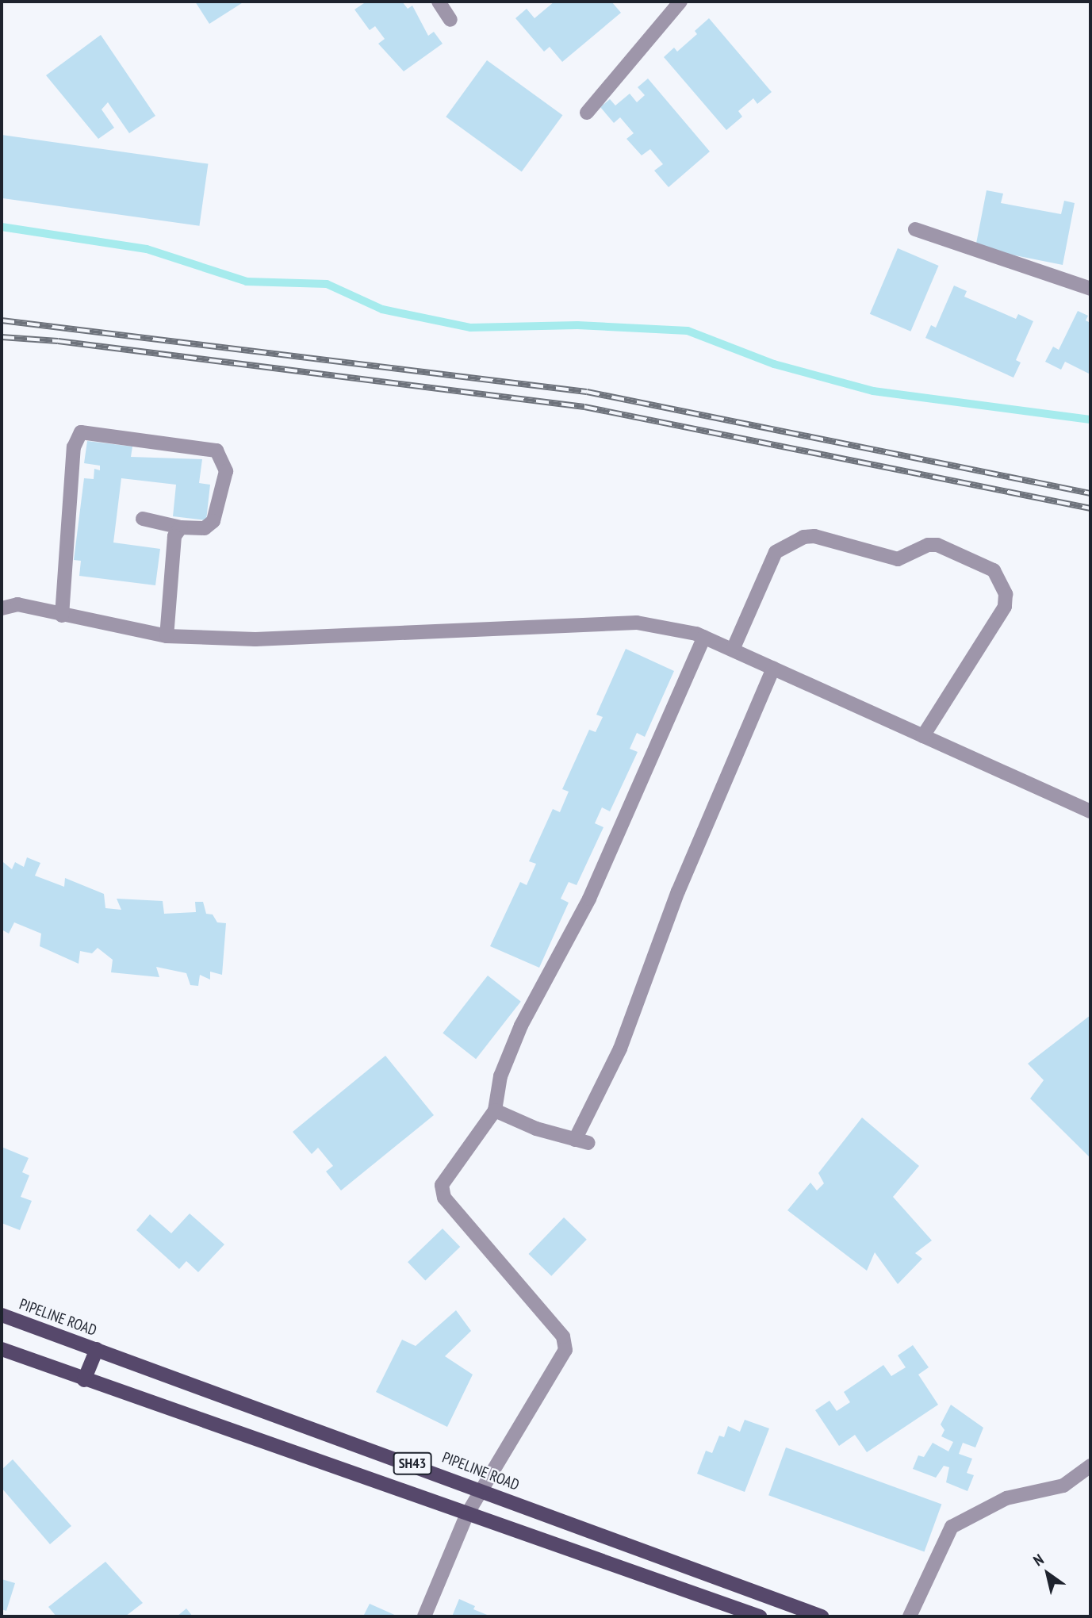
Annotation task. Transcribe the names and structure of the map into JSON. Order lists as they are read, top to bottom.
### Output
{
  "streets": {
    "main road": ["PIPELINE ROAD", "SH43"]
  },
  "north": "top left"
}
